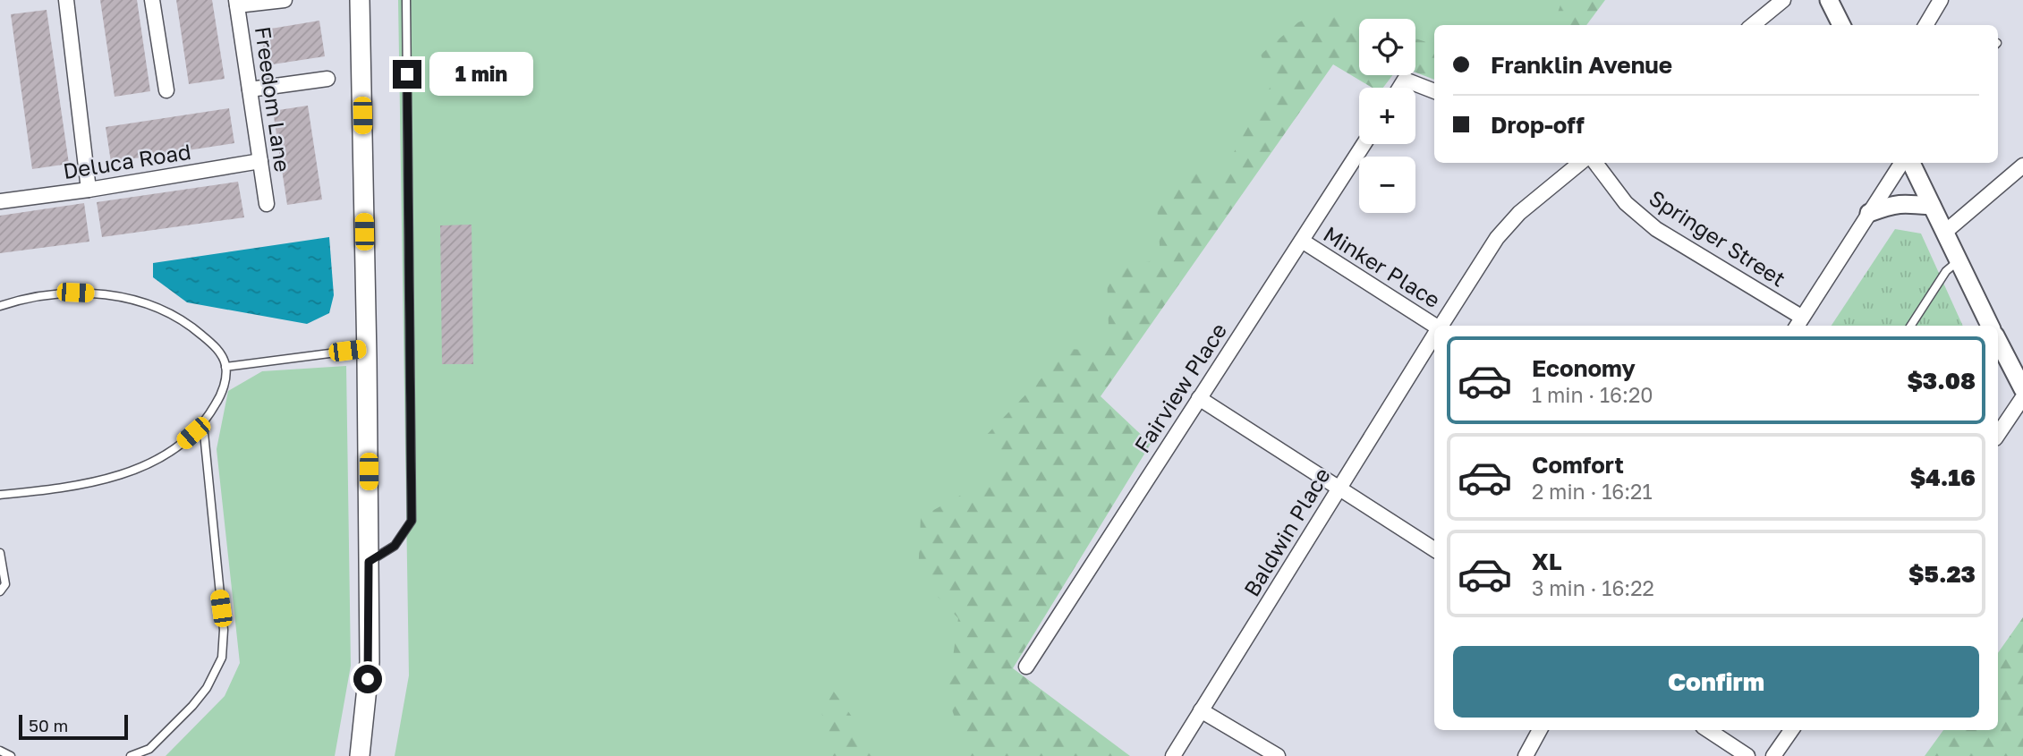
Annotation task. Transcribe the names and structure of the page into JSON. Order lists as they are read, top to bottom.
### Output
{
  "streets": {
    "street": [
      "Freedom Lane",
      "Deluca Road",
      "Springer Street",
      "Minker Place",
      "Fairview Place",
      "Baldwin Place"
    ]
  },
  "crossings": [
    ["Freedom Lane", "Deluca Road"],
    ["Minker Place", "Fairview Place"]
  ],
  "scale_bar": "50 m",
  "page": {
    "map_buttons": ["+", "−"],
    "banner": ["Franklin Avenue", "Drop-off"],
    "bubble": "1 min",
    "list": [
      {
        "name": "Economy",
        "note": "1 min · 16:20",
        "value": "$3.08"
      },
      {
        "name": "Comfort",
        "note": "2 min · 16:21",
        "value": "$4.16"
      },
      {
        "name": "XL",
        "note": "3 min · 16:22",
        "value": "$5.23"
      }
    ],
    "buttons": "Confirm",
    "scale": "50 m"
  }
}
